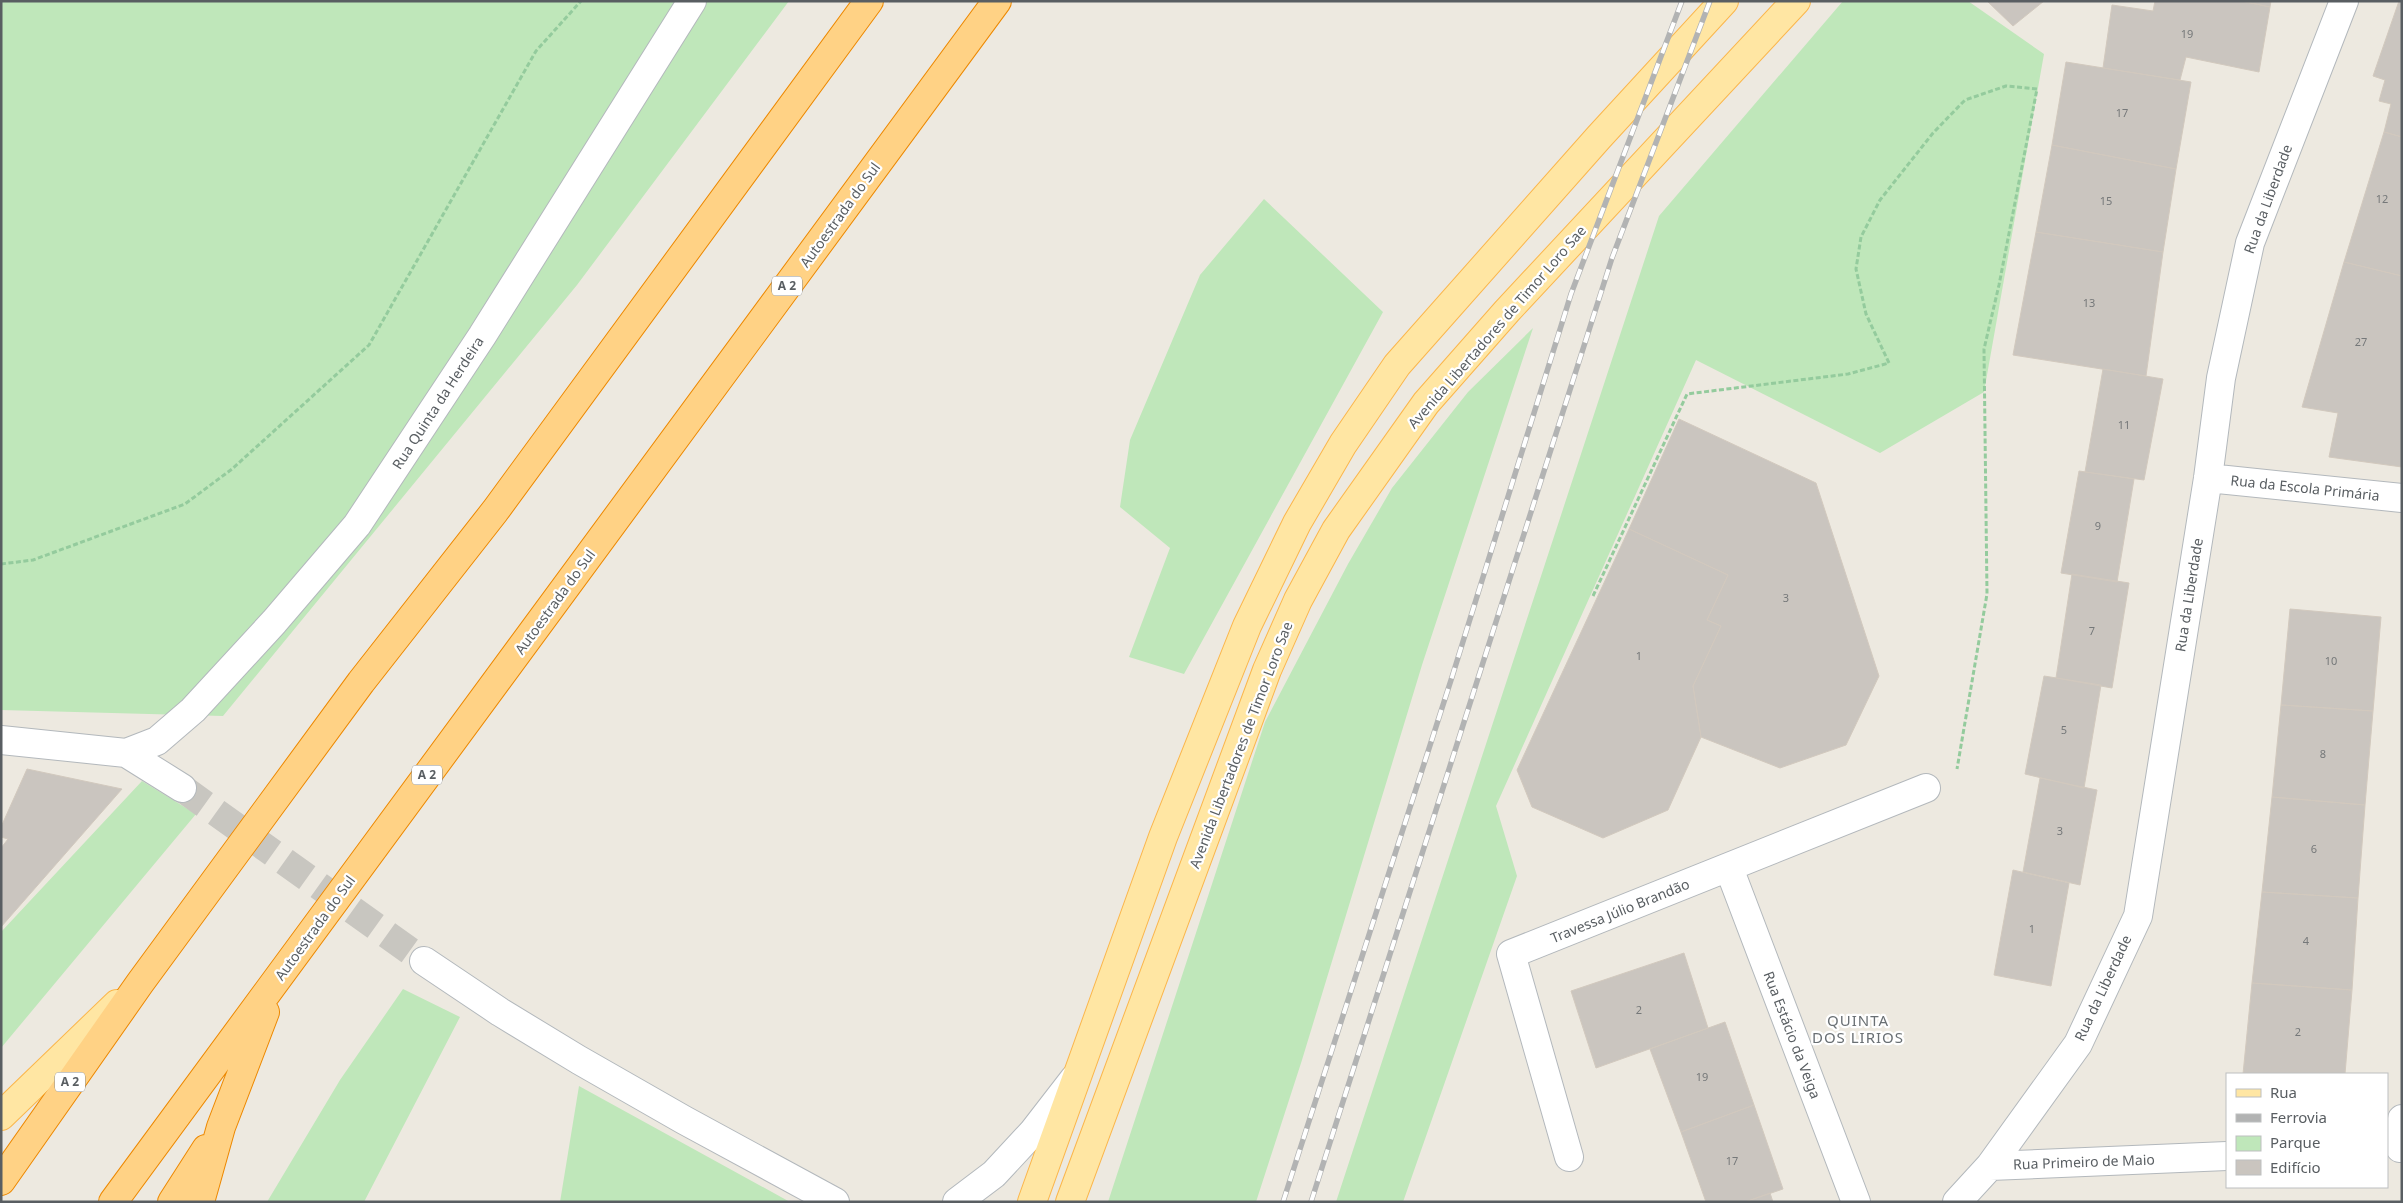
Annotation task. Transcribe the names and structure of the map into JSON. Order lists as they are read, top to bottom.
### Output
{
  "streets": {
    "highway": ["Autoestrada do Sul", "A 2"],
    "main road": ["Avenida Libertadores de Timor Loro Sae"],
    "street": [
      "Rua da Liberdade",
      "Rua Quinta da Herdeira",
      "Rua da Escola Primária",
      "Travessa Júlio Brandão",
      "Rua Estácio da Veiga",
      "Rua Primeiro de Maio"
    ]
  },
  "crossings": [
    ["Rua da Liberdade", "Rua da Escola Primária"],
    ["Rua da Liberdade", "Rua Primeiro de Maio"],
    ["Travessa Júlio Brandão", "Rua Estácio da Veiga"]
  ],
  "districts": ["QUINTA DOS LIRIOS"],
  "house_numbers": [
    "19",
    "17",
    "12",
    "15",
    "13",
    "27",
    "11",
    "9",
    "3",
    "7",
    "1",
    "10",
    "5",
    "8",
    "3",
    "6",
    "1",
    "4",
    "2",
    "2",
    "19",
    "17"
  ],
  "legend": [
    "Rua",
    "Ferrovia",
    "Parque",
    "Edifício"
  ]
}
